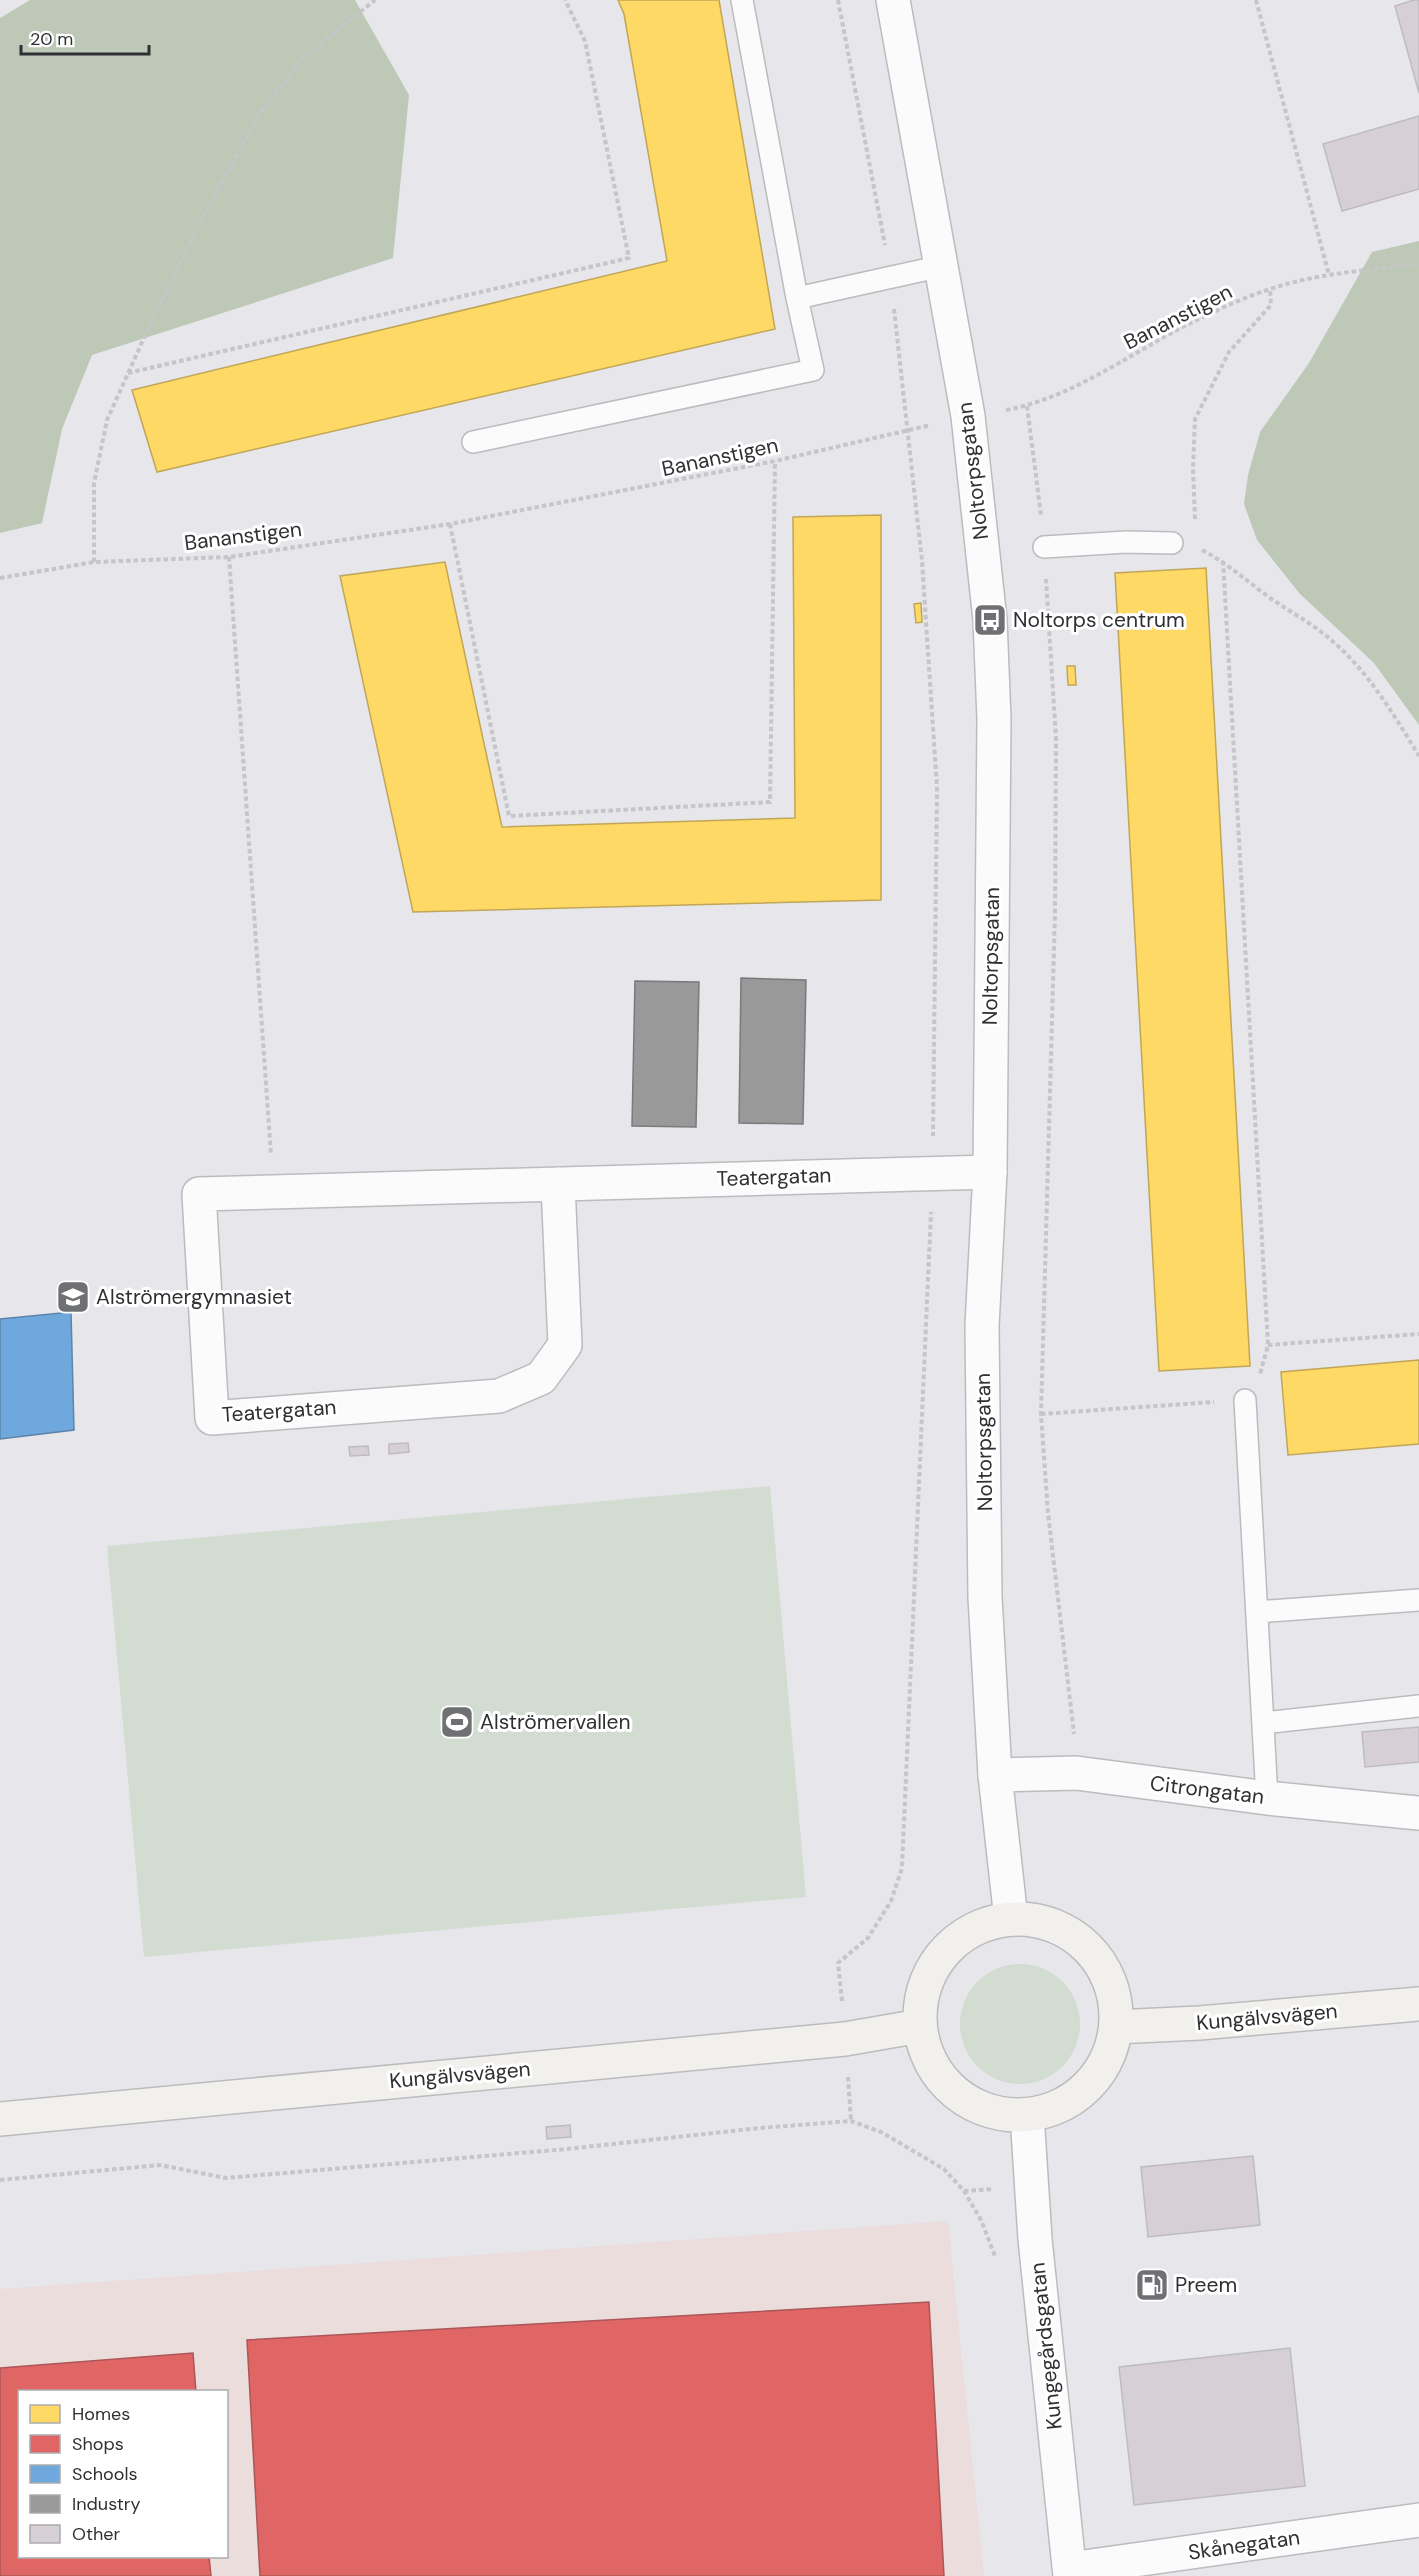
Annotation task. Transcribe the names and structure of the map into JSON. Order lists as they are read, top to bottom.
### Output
{
  "streets": {
    "main road": ["Kungälvsvägen"],
    "street": [
      "Noltorpsgatan",
      "Teatergatan",
      "Citrongatan",
      "Kungegårdsgatan",
      "Skånegatan"
    ],
    "path": ["Bananstigen"]
  },
  "crossings": [
    ["Bananstigen", "Noltorpsgatan"],
    ["Noltorpsgatan", "Teatergatan"],
    ["Noltorpsgatan", "Citrongatan"],
    ["Noltorpsgatan", "Kungälvsvägen"],
    ["Noltorpsgatan", "Kungegårdsgatan"],
    ["Kungälvsvägen", "Kungegårdsgatan"],
    ["Kungegårdsgatan", "Skånegatan"]
  ],
  "places": {
    "bus stop": ["Noltorps centrum"],
    "school or university": ["Alströmergymnasiet"],
    "sports": ["Alströmervallen"],
    "fuel station": ["Preem"]
  },
  "legend": [
    "Homes",
    "Shops",
    "Schools",
    "Industry",
    "Other"
  ],
  "scale_bar": "20 m"
}
